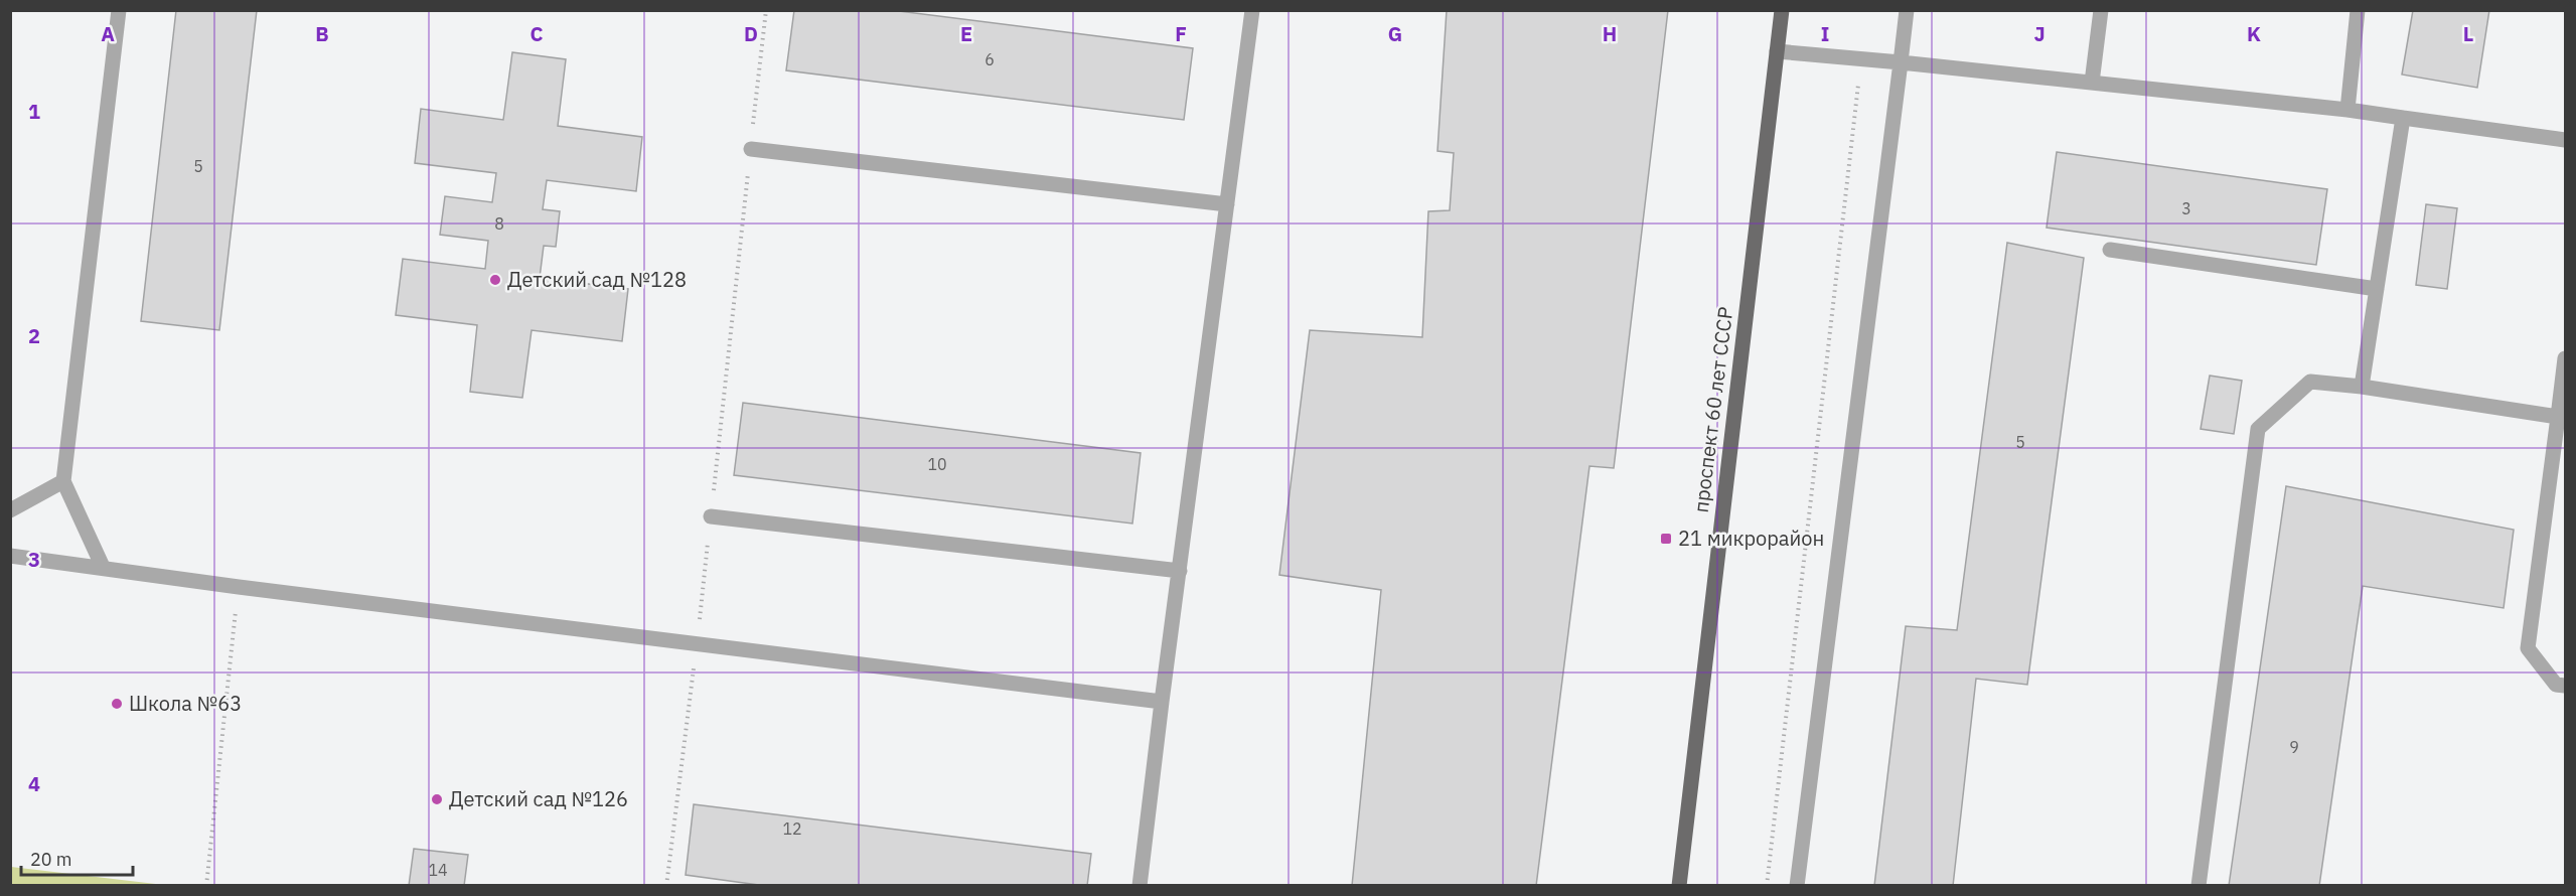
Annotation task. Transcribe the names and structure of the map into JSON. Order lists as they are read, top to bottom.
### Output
{
  "streets": {
    "main road": ["проспект 60 лет СССР"]
  },
  "places": {
    "other": ["Детский сад №128", "Школа №63", "Детский сад №126"],
    "transit": ["21 микрорайон"]
  },
  "house_numbers": [
    "6",
    "5",
    "3",
    "8",
    "5",
    "10",
    "9",
    "12",
    "14"
  ],
  "scale_bar": "20 m",
  "grid": {
    "columns": [
      "A",
      "B",
      "C",
      "D",
      "E",
      "F",
      "G",
      "H",
      "I",
      "J",
      "K",
      "L"
    ],
    "rows": [
      "1",
      "2",
      "3",
      "4"
    ]
  }
}
